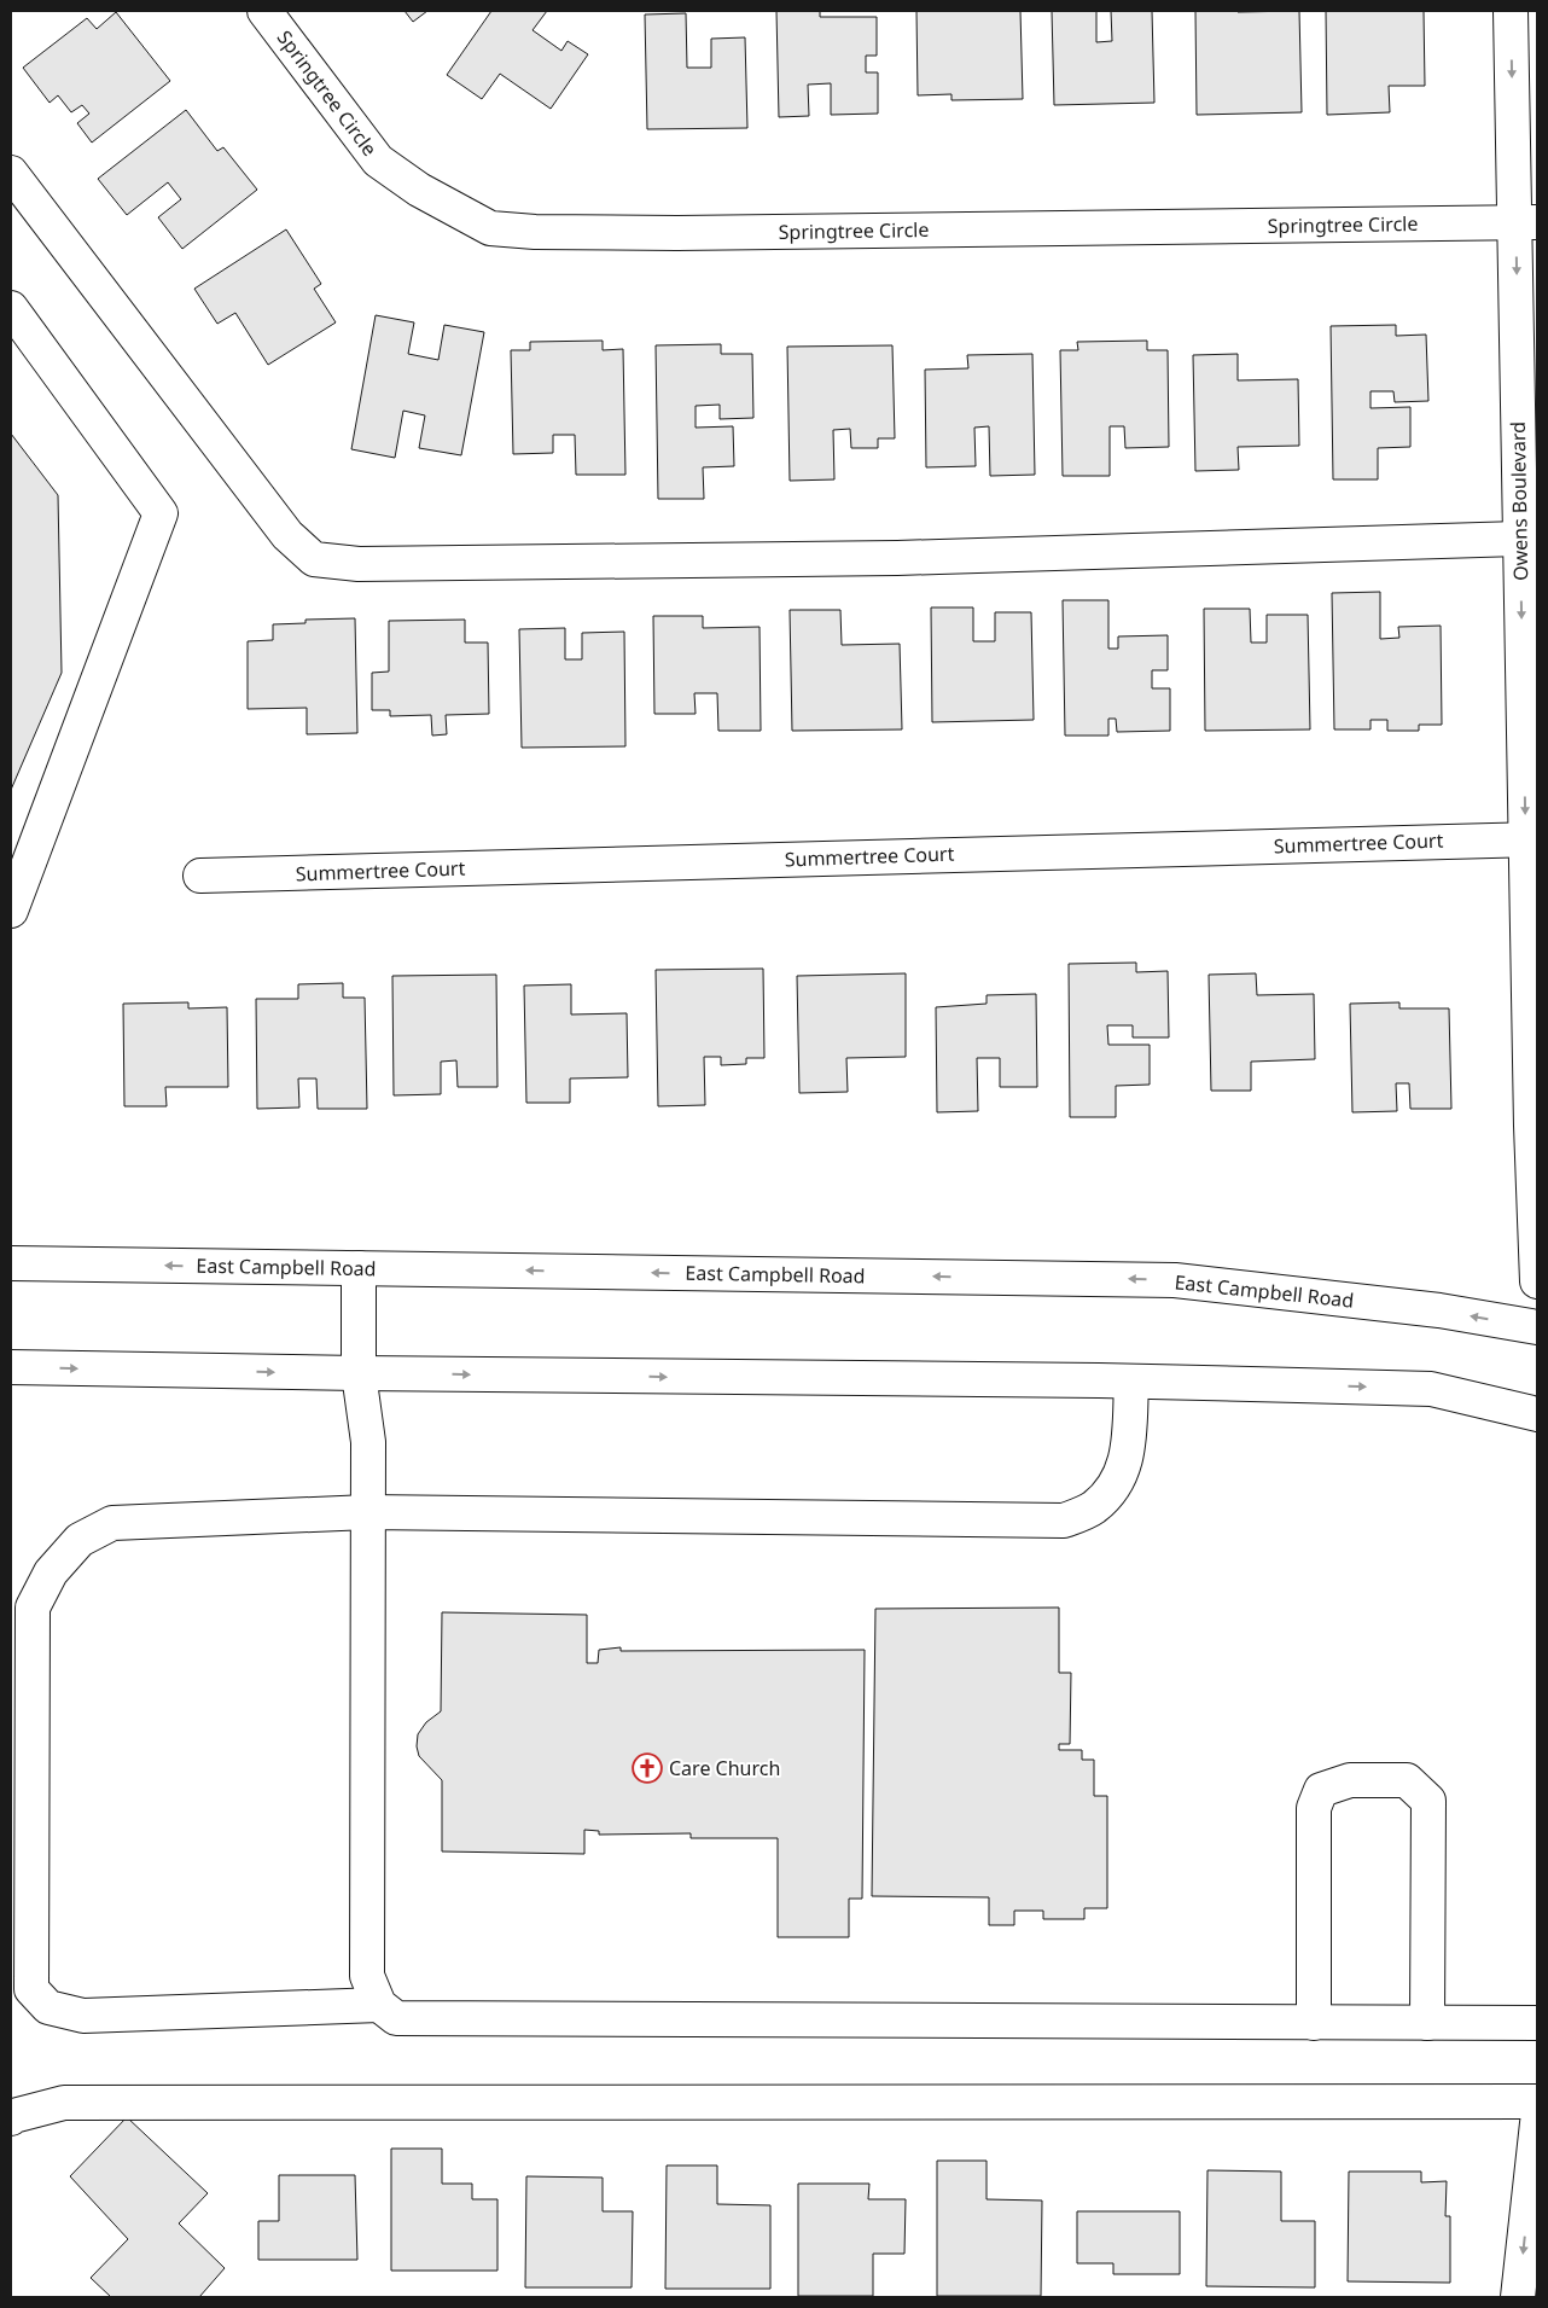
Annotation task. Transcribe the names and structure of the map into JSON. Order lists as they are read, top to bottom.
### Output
{
  "streets": {
    "street": [
      "Springtree Circle",
      "Owens Boulevard",
      "Summertree Court",
      "East Campbell Road"
    ]
  },
  "crossings": [
    ["Springtree Circle", "Owens Boulevard"],
    ["Owens Boulevard", "Summertree Court"]
  ],
  "one_way": ["Owens Boulevard"],
  "places": {
    "church": ["Care Church"]
  }
}
